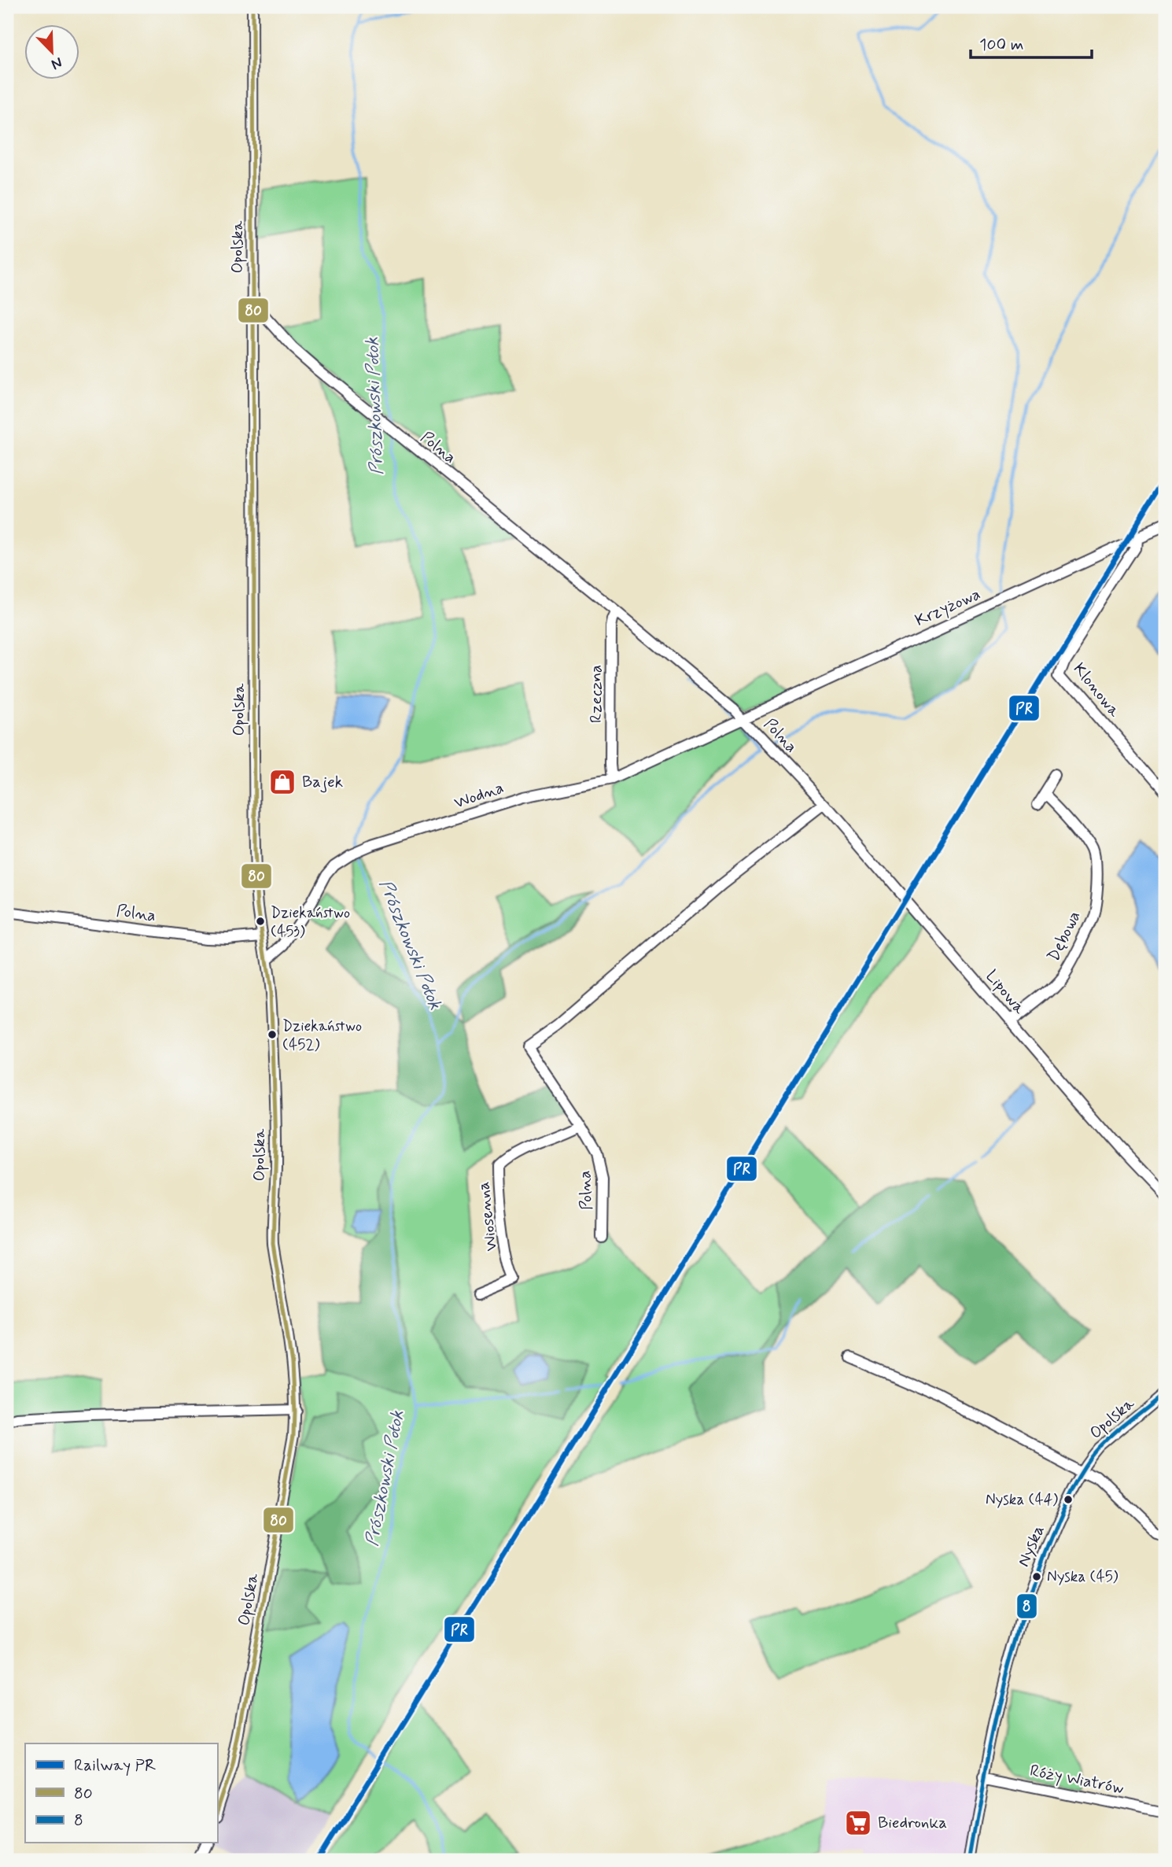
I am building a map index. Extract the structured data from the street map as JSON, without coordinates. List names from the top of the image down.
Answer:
{
  "streets": {
    "street": [
      "Opolska",
      "Polna",
      "Krzyżowa",
      "Klonowa",
      "Rzeczna",
      "Wodna",
      "Dębowa",
      "Lipowa",
      "Wiosenna",
      "Nyska",
      "Róży Wiatrów"
    ]
  },
  "crossings": [
    ["Opolska", "Polna"],
    ["Opolska", "Wodna"],
    ["Opolska", "Nyska"],
    ["Polna", "Krzyżowa"],
    ["Polna", "Rzeczna"],
    ["Polna", "Wodna"],
    ["Polna", "Lipowa"],
    ["Polna", "Wiosenna"],
    ["Krzyżowa", "Klonowa"],
    ["Krzyżowa", "Wodna"],
    ["Rzeczna", "Wodna"],
    ["Dębowa", "Lipowa"],
    ["Nyska", "Róży Wiatrów"]
  ],
  "water": ["Prószkowski Potok"],
  "places": {
    "shop": ["Bajek"],
    "other": [
      "Dziekaństwo (453)",
      "Dziekaństwo (452)",
      "Nyska (44)",
      "Nyska (45)"
    ],
    "supermarket": ["Biedronka"]
  },
  "lines": ["transit line 80", "rail line PR", "transit line 8"],
  "legend": ["Railway PR", "80", "8"],
  "scale_bar": "100 m",
  "north": "bottom right"
}
